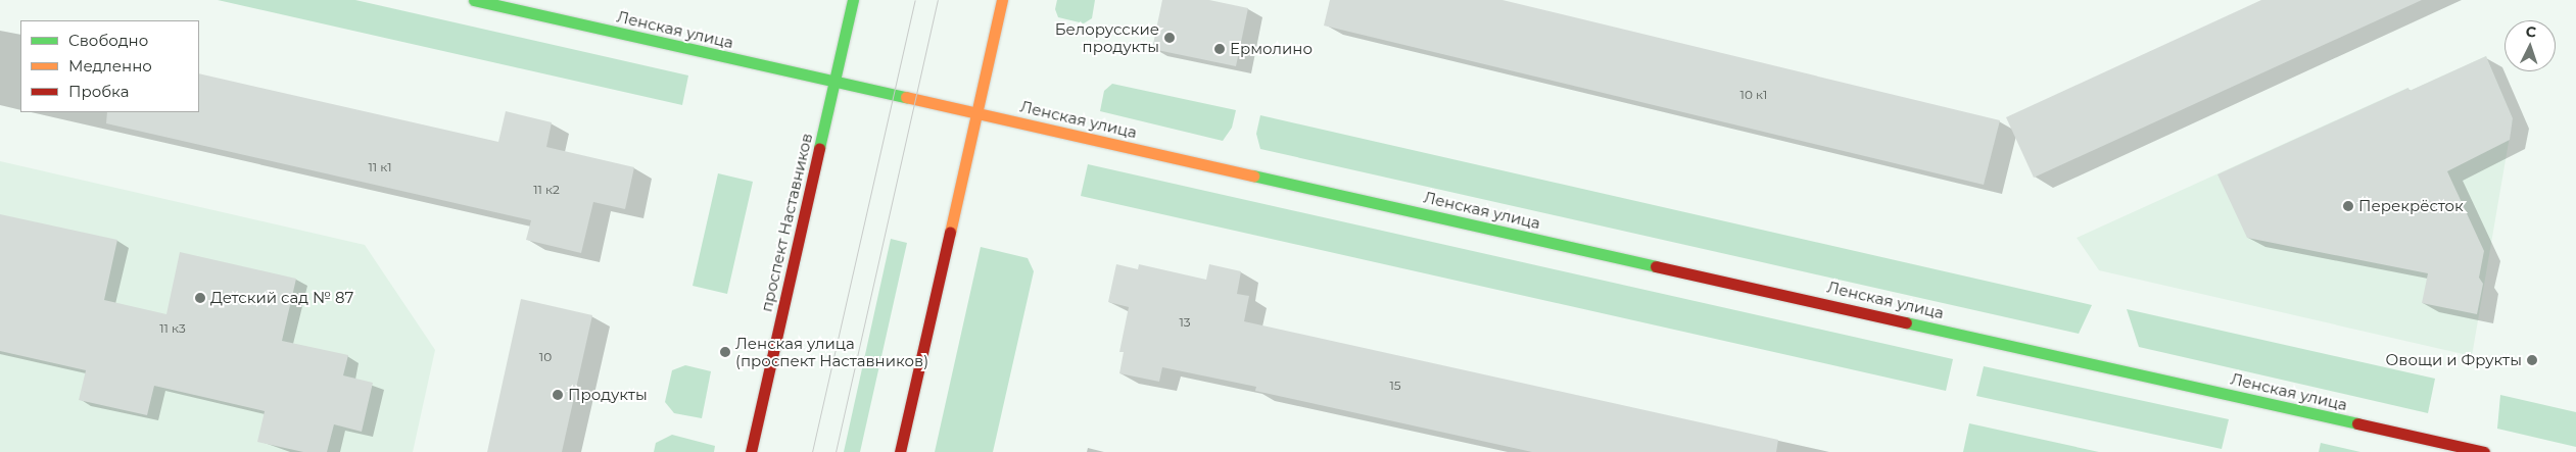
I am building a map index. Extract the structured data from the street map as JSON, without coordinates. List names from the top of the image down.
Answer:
{
  "streets": {
    "street": ["Ленская улица", "проспект Наставников"]
  },
  "crossings": [
    ["Ленская улица", "проспект Наставников"]
  ],
  "places": [
    "Белорусские продукты",
    "Ермолино",
    "Перекрёсток",
    "Детский сад № 87",
    "Ленская улица (проспект Наставников)",
    "Овощи и Фрукты",
    "Продукты"
  ],
  "house_numbers": [
    "10 к1",
    "11 к1",
    "11 к2",
    "13",
    "11 к3",
    "10",
    "15"
  ],
  "legend": ["Свободно", "Медленно", "Пробка"],
  "north": "top"
}
